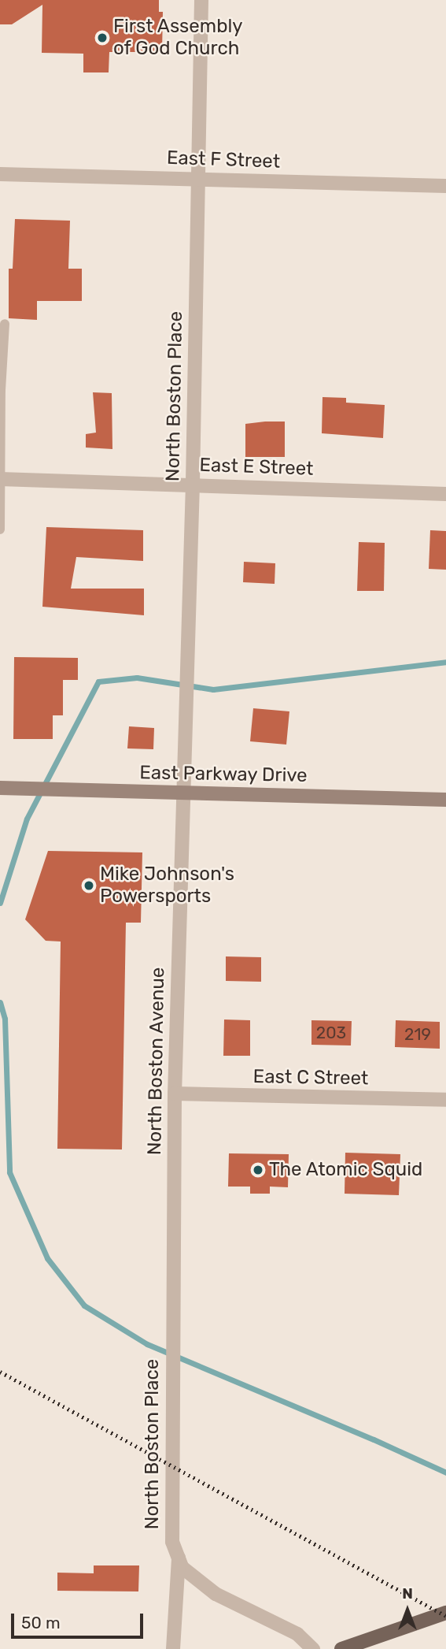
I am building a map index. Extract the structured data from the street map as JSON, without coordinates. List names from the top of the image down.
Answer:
{
  "streets": {
    "main road": ["East Parkway Drive"],
    "street": [
      "East F Street",
      "North Boston Place",
      "East E Street",
      "North Boston Avenue",
      "East C Street"
    ]
  },
  "crossings": [
    ["East F Street", "North Boston Place"],
    ["North Boston Place", "East E Street"],
    ["North Boston Place", "East Parkway Drive"],
    ["North Boston Place", "North Boston Avenue"],
    ["East Parkway Drive", "North Boston Avenue"],
    ["North Boston Avenue", "East C Street"]
  ],
  "places": ["First Assembly of God Church", "Mike Johnson's Powersports", "The Atomic Squid"],
  "house_numbers": ["203", "219"],
  "scale_bar": "50 m",
  "north": "top"
}
